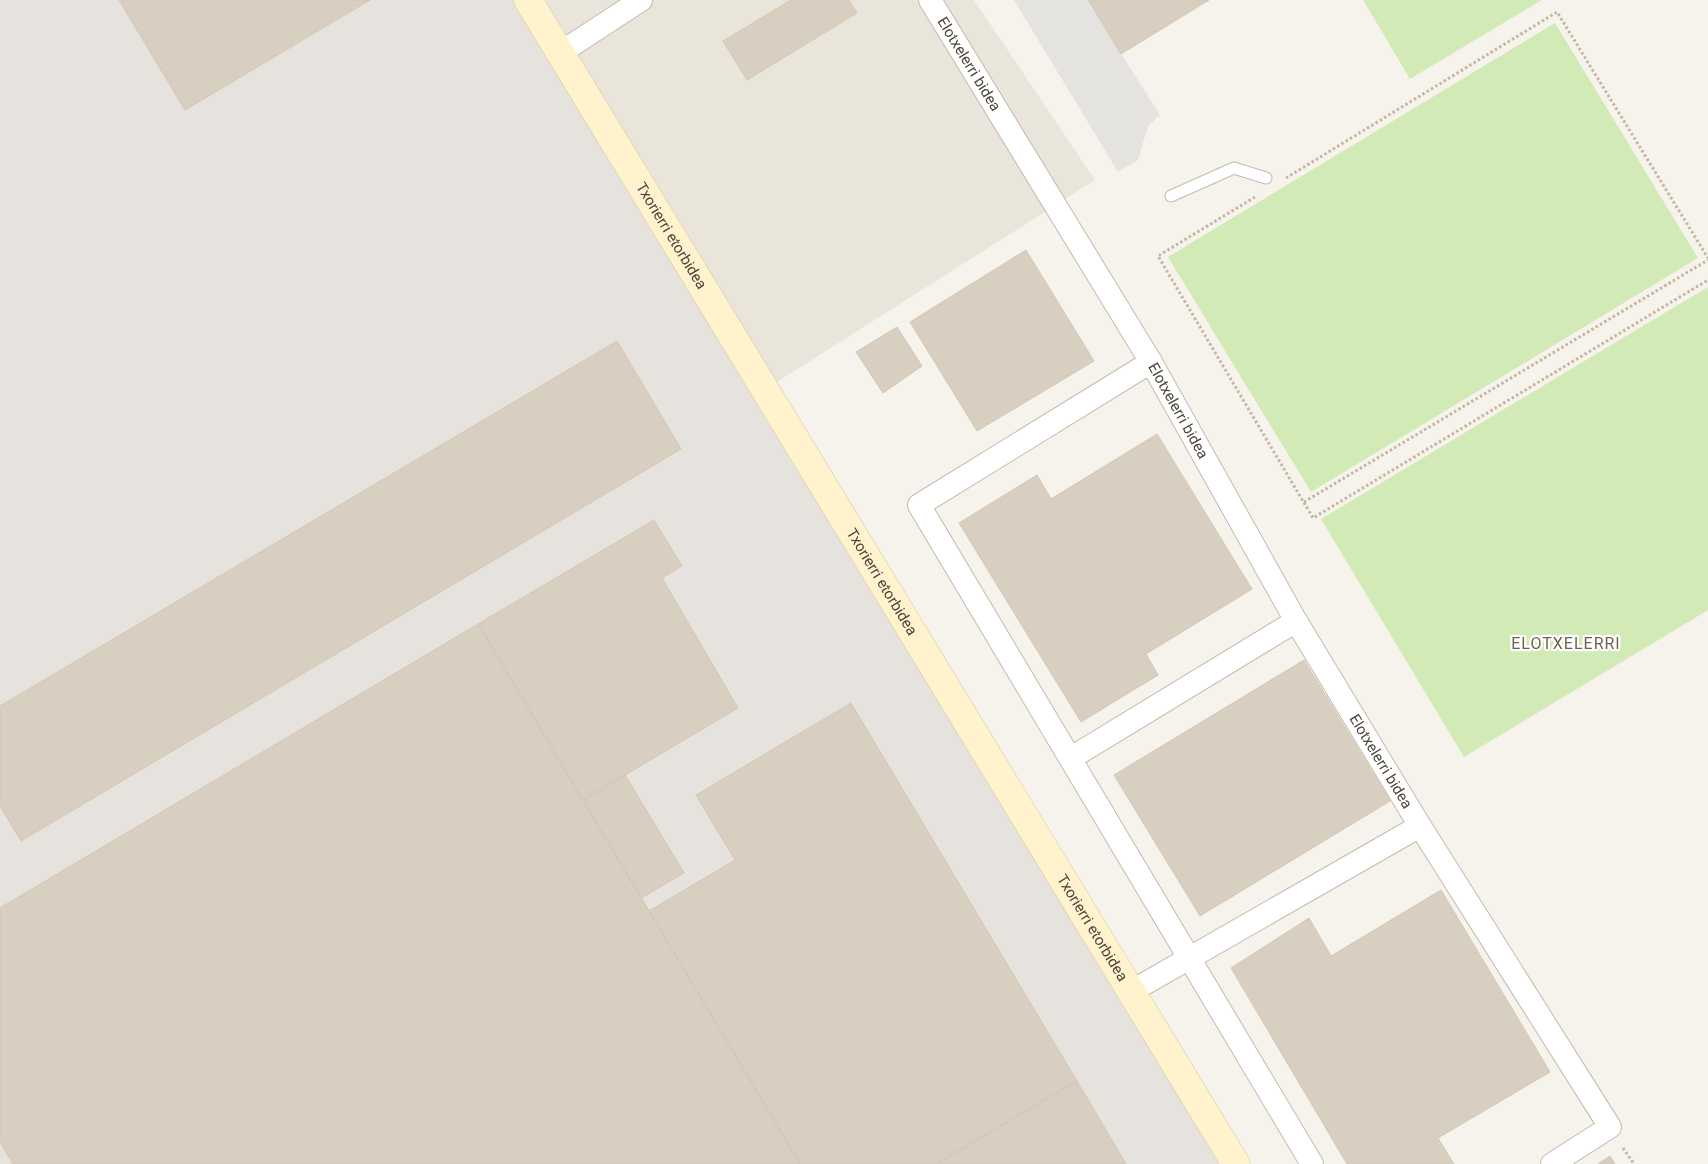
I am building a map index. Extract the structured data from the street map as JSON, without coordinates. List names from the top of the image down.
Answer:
{
  "streets": {
    "street": ["Elotxelerri bidea", "Txorierri etorbidea"]
  },
  "districts": ["ELOTXELERRI"]
}
